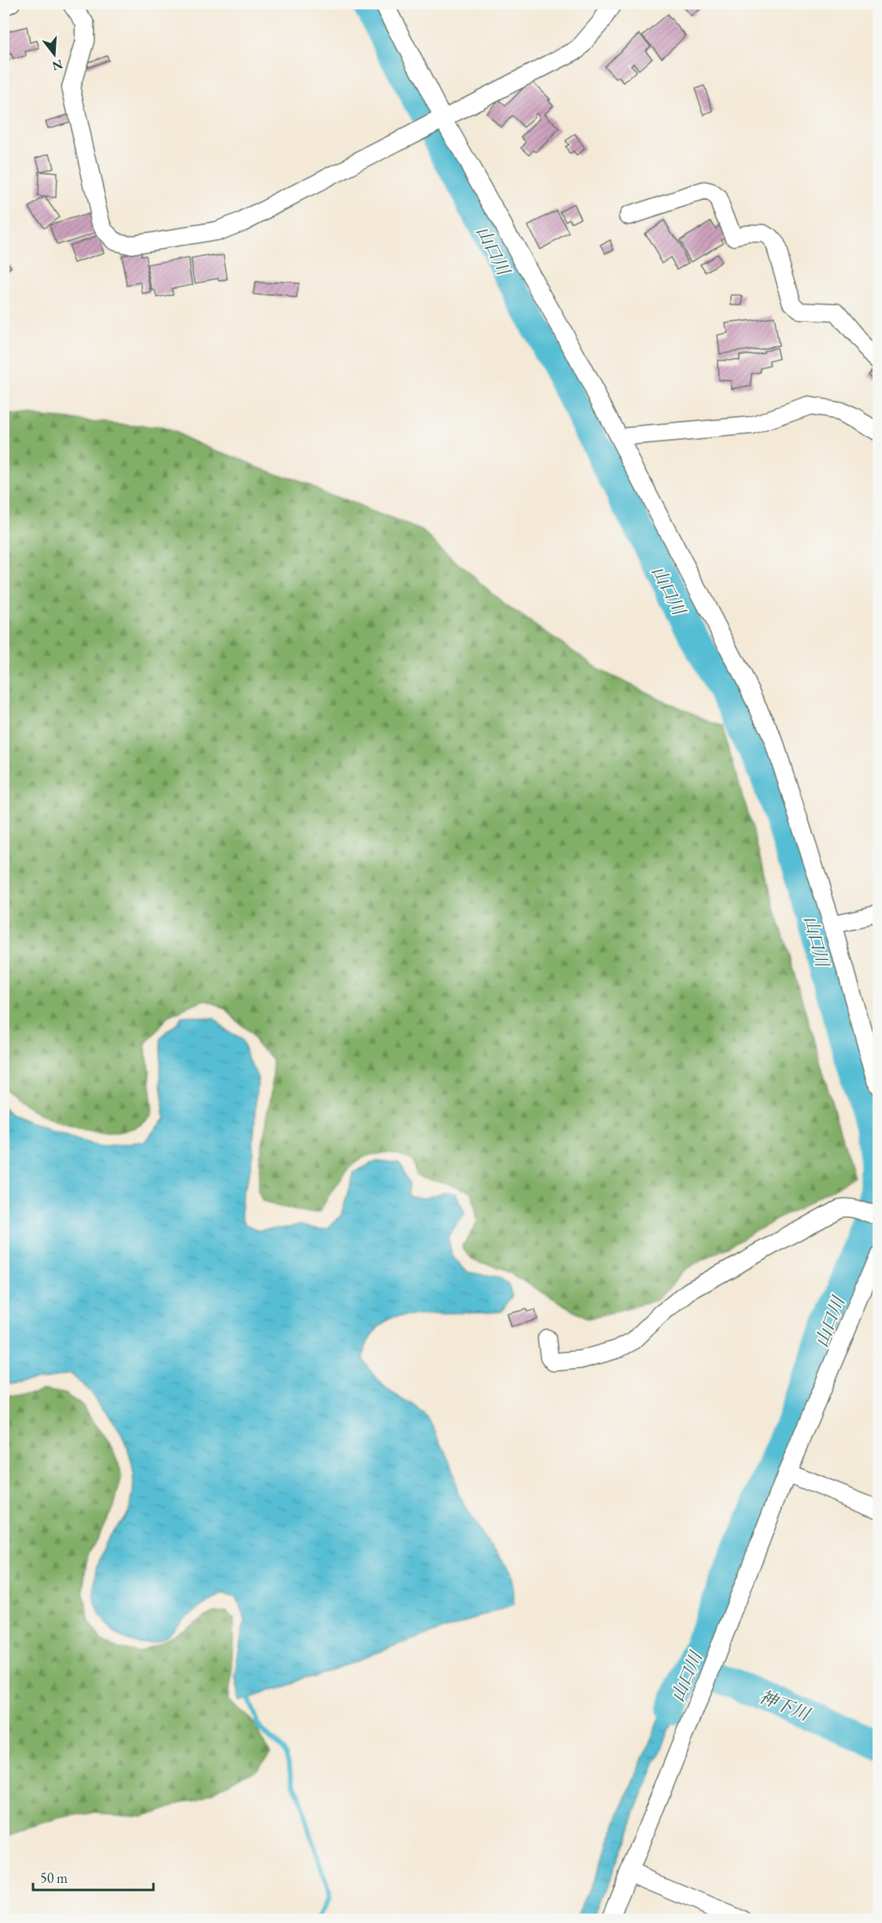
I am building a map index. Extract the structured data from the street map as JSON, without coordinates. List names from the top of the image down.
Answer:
{
  "water": ["山口川", "神下川"],
  "scale_bar": "50 m",
  "north": "bottom"
}
